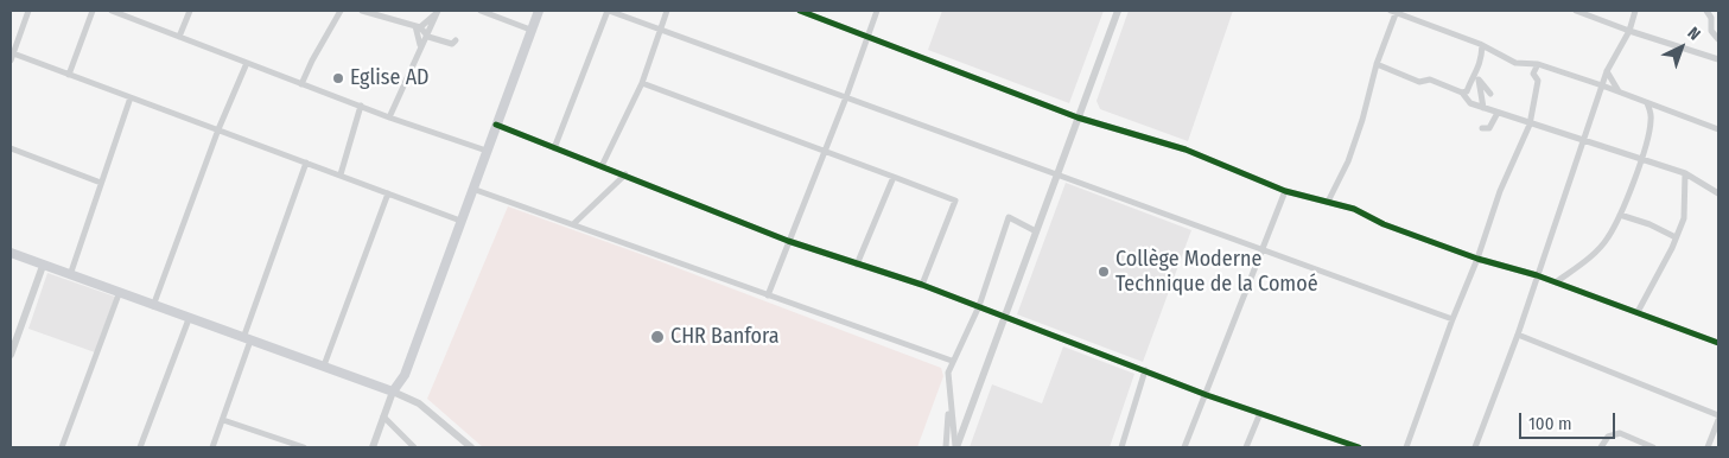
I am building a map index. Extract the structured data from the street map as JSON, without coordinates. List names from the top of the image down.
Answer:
{
  "places": ["Eglise AD", "Collège Moderne Technique de la Comoé", "CHR Banfora"],
  "scale_bar": "100 m",
  "north": "top right"
}
